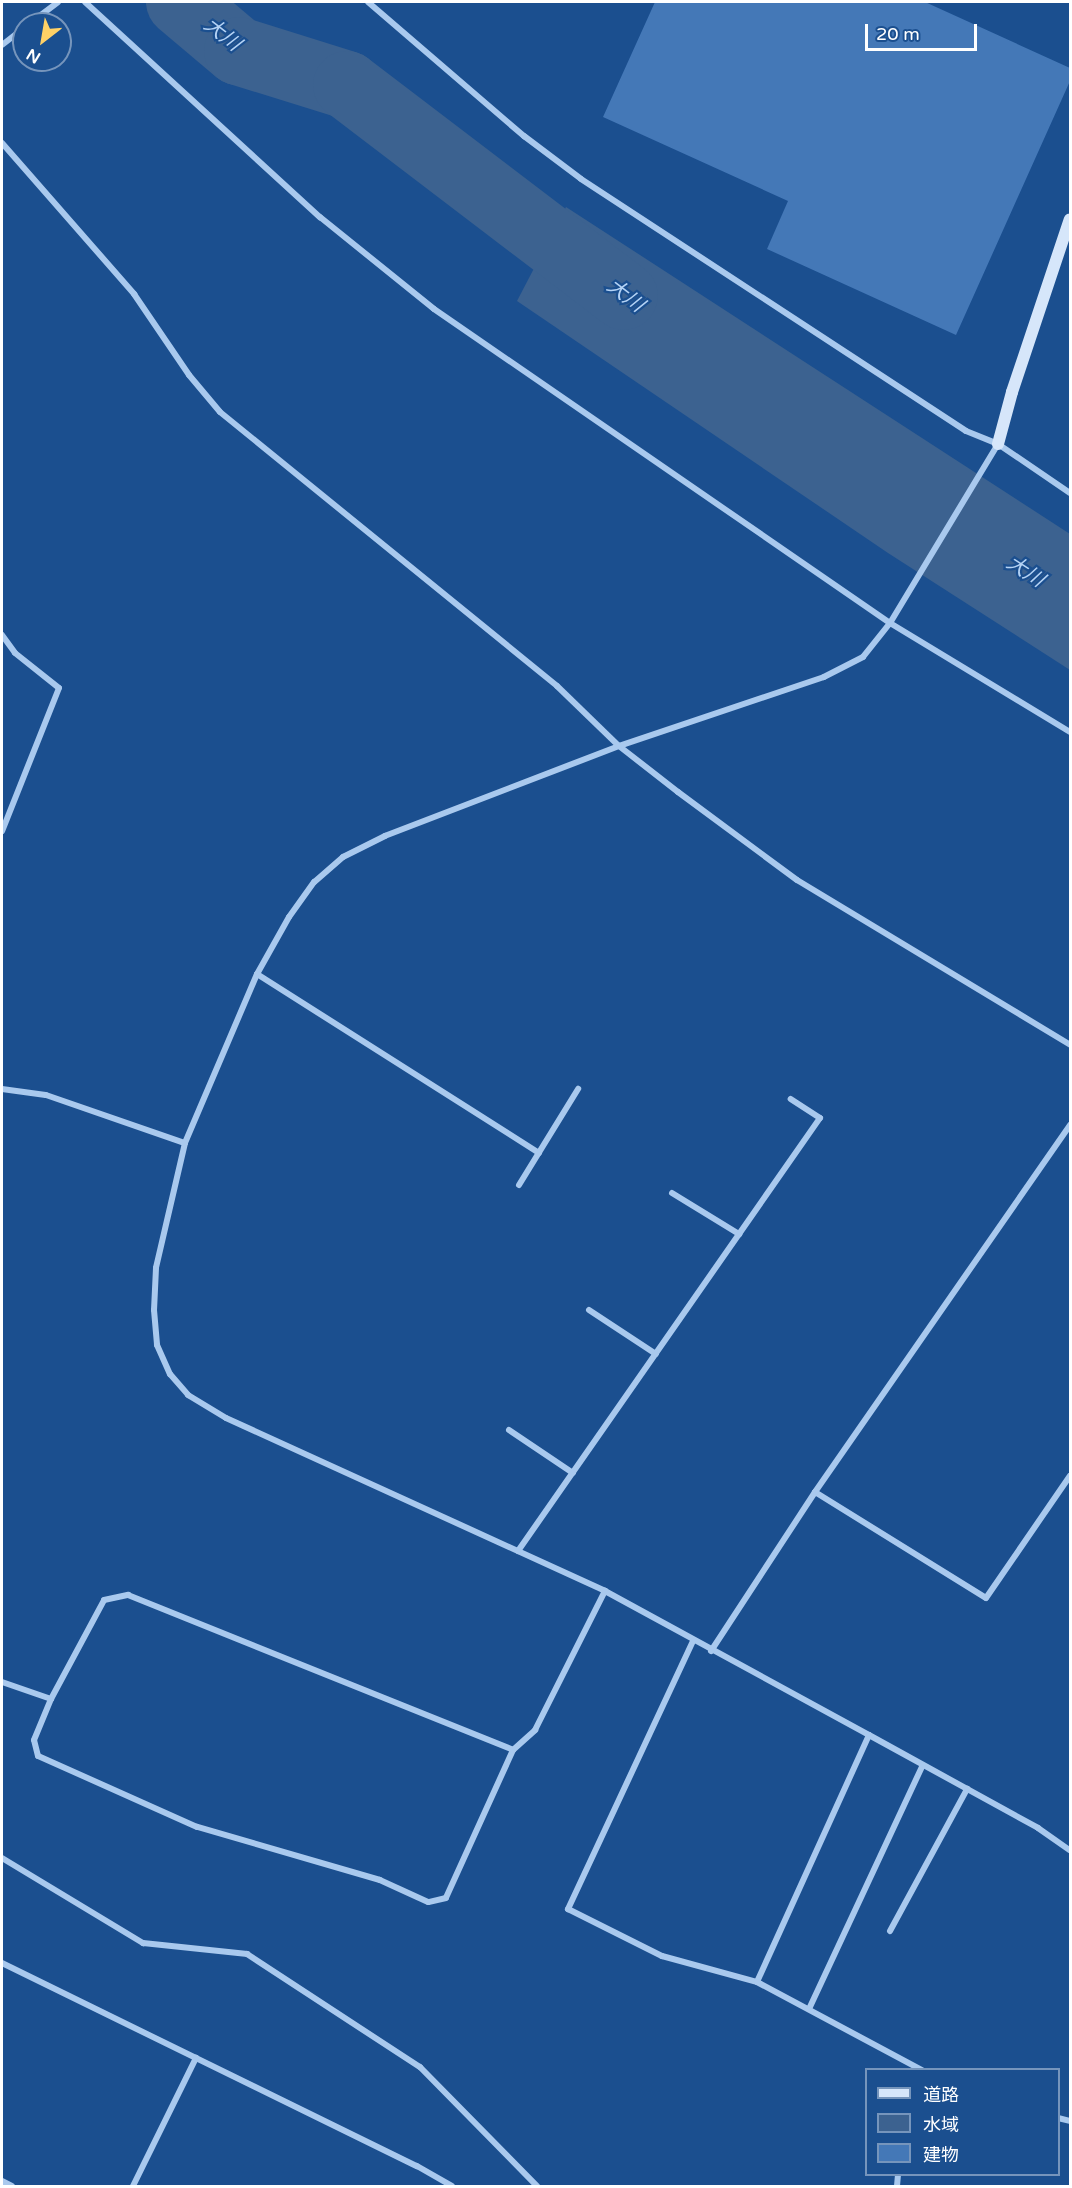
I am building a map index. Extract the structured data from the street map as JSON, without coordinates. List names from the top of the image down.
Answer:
{
  "water": ["大川"],
  "legend": ["道路", "水域", "建物"],
  "scale_bar": "20 m",
  "north": "bottom left"
}
